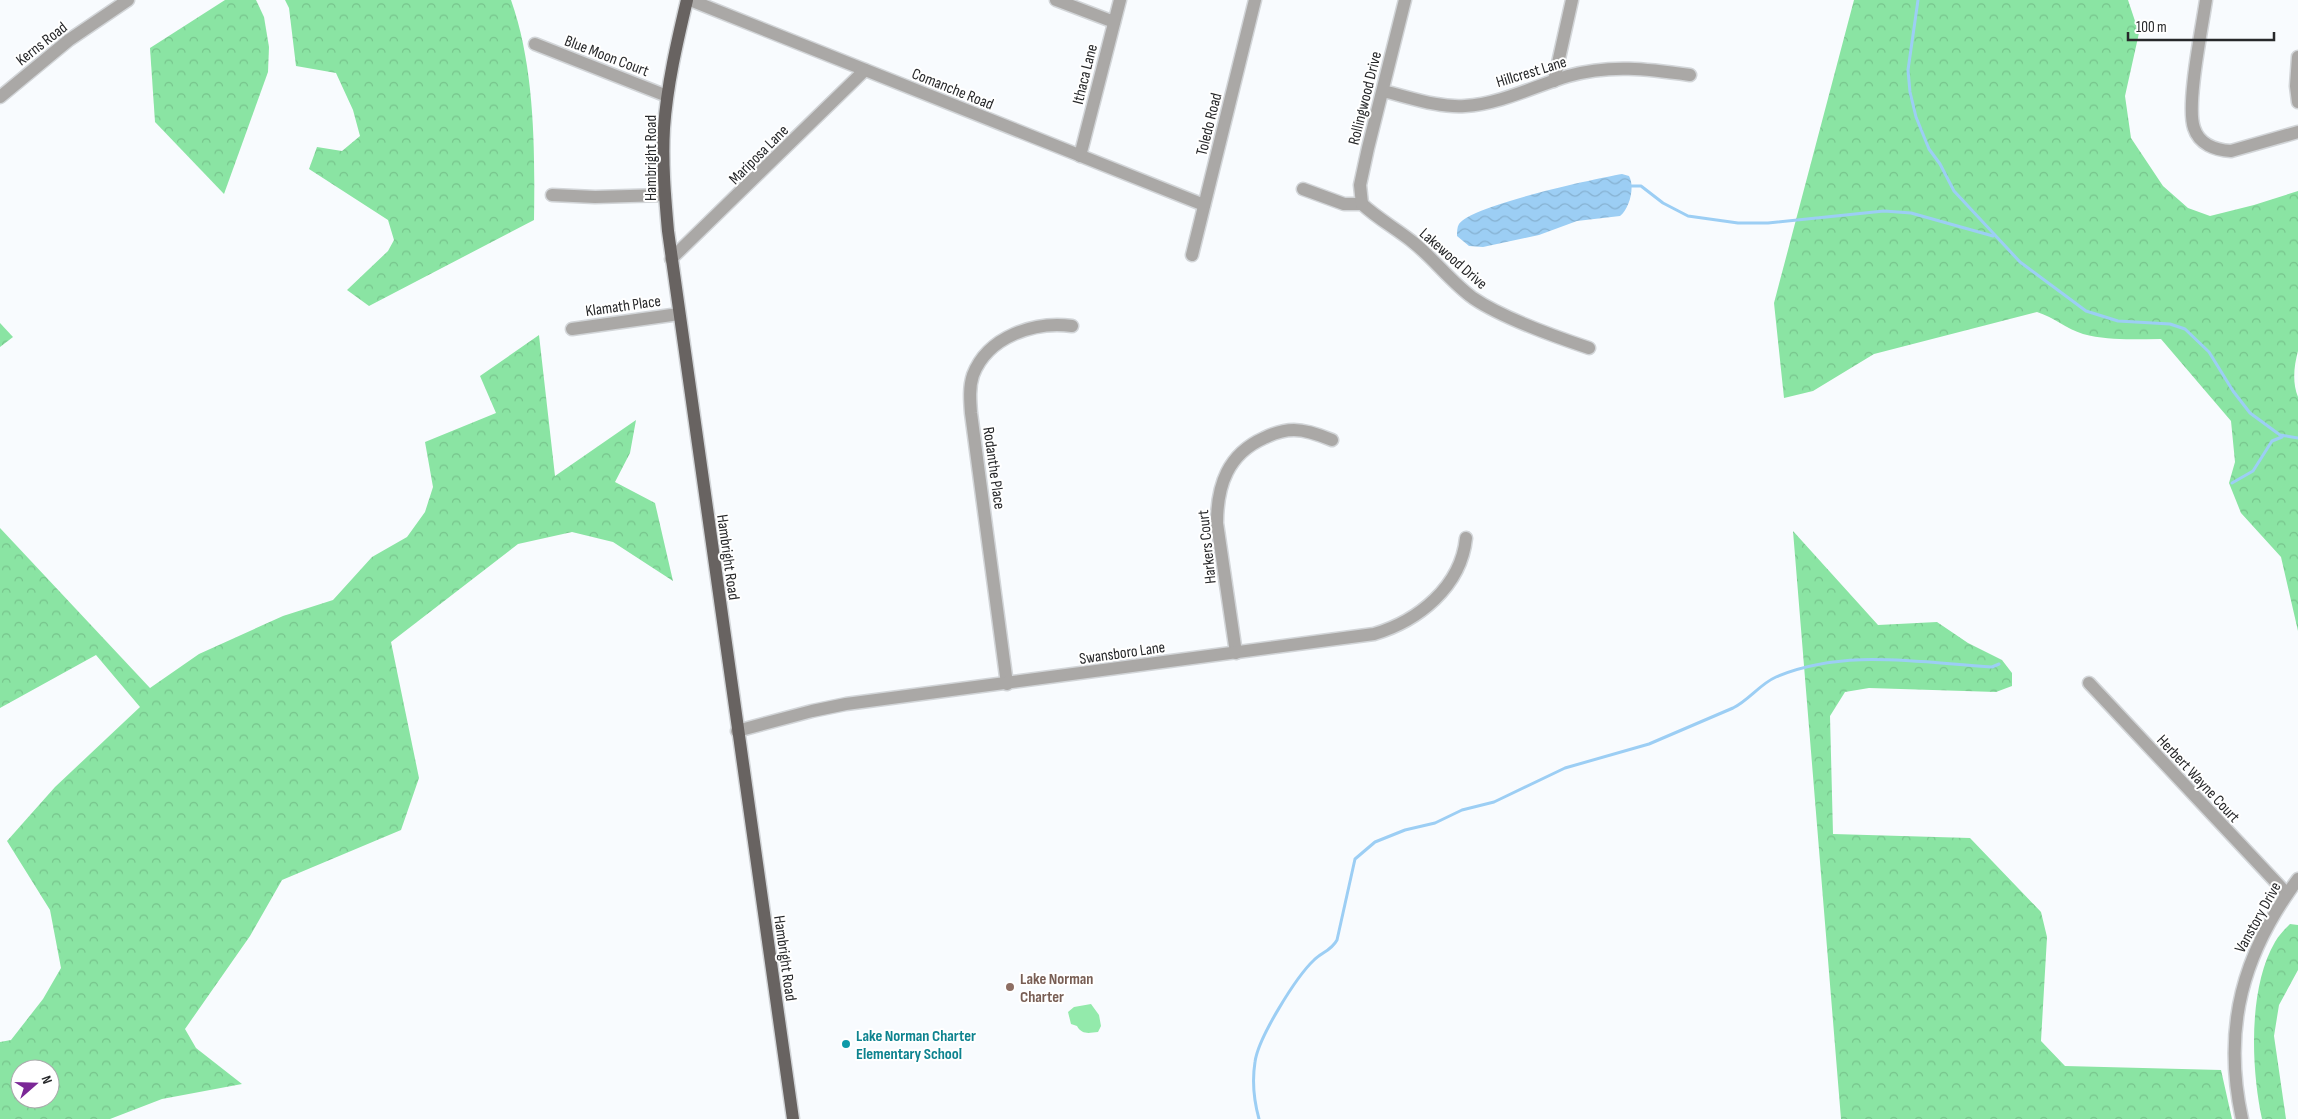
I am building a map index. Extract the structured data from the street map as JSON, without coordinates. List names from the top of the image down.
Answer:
{
  "streets": {
    "main road": ["Hambright Road"],
    "street": [
      "Kerns Road",
      "Blue Moon Court",
      "Hillcrest Lane",
      "Ithaca Lane",
      "Comanche Road",
      "Rollingwood Drive",
      "Toledo Road",
      "Mariposa Lane",
      "Lakewood Drive",
      "Klamath Place",
      "Rodanthe Place",
      "Harkers Court",
      "Swansboro Lane",
      "Herbert Wayne Court",
      "Vanstory Drive"
    ]
  },
  "crossings": [
    ["Blue Moon Court", "Hambright Road"],
    ["Hillcrest Lane", "Rollingwood Drive"],
    ["Ithaca Lane", "Comanche Road"],
    ["Comanche Road", "Toledo Road"],
    ["Comanche Road", "Mariposa Lane"],
    ["Comanche Road", "Hambright Road"],
    ["Rollingwood Drive", "Lakewood Drive"],
    ["Mariposa Lane", "Hambright Road"],
    ["Hambright Road", "Klamath Place"],
    ["Hambright Road", "Swansboro Lane"],
    ["Rodanthe Place", "Swansboro Lane"],
    ["Harkers Court", "Swansboro Lane"],
    ["Herbert Wayne Court", "Vanstory Drive"]
  ],
  "places": ["Lake Norman Charter", "Lake Norman Charter Elementary School"],
  "scale_bar": "100 m",
  "north": "right"
}
